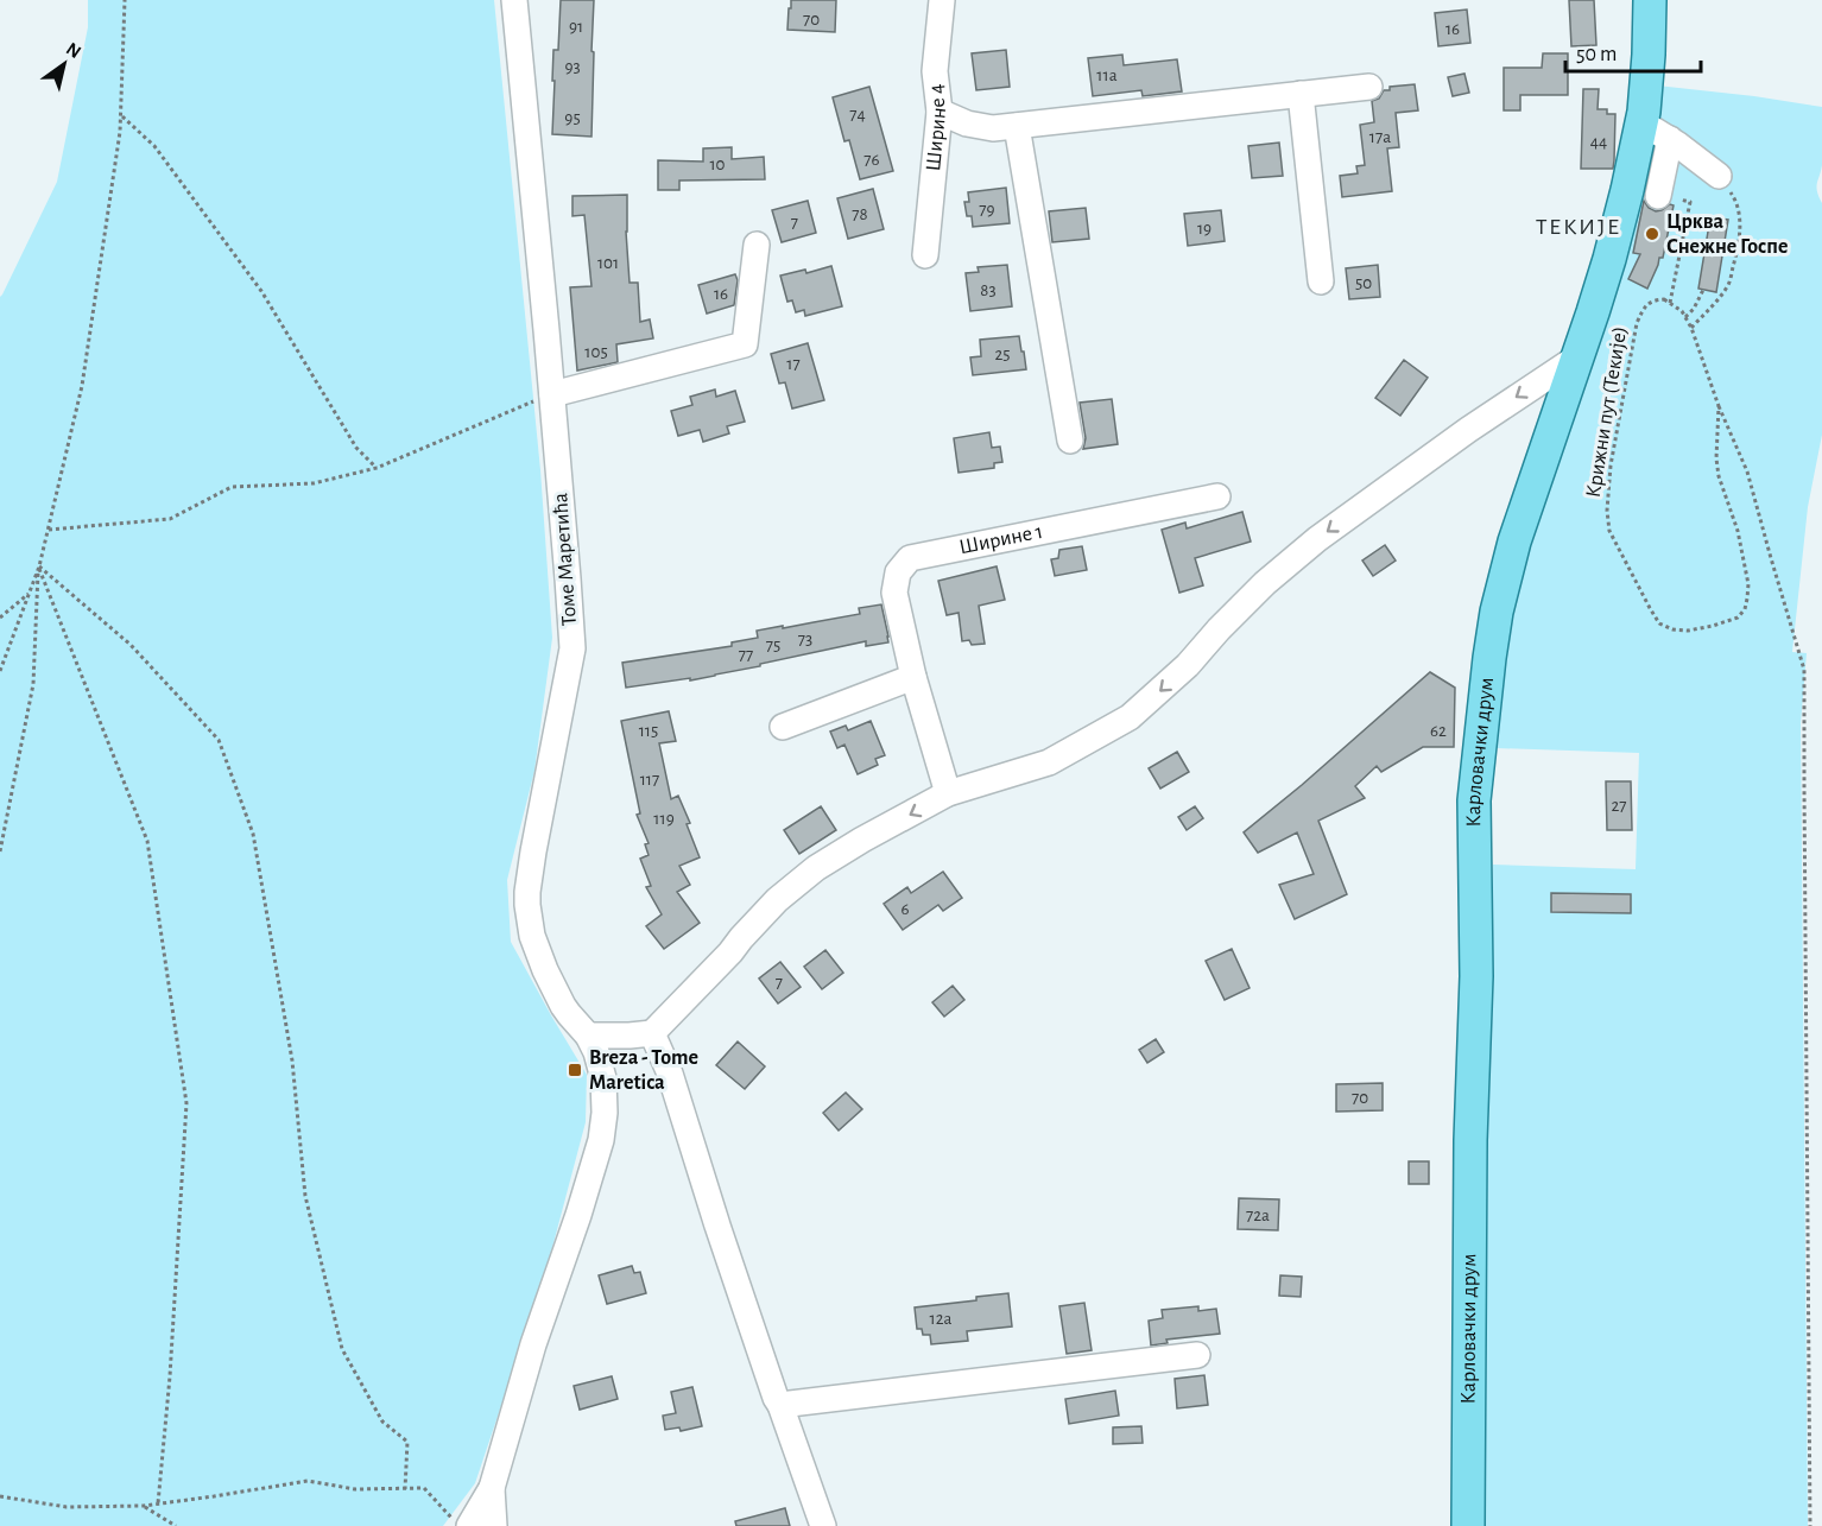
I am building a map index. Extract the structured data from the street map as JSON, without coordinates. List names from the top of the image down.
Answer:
{
  "streets": {
    "main road": ["Карловачки друм"],
    "street": ["Ширине 4", "Ширине 1", "Томе Маретића"],
    "path": ["Крижни пут (Текије)"]
  },
  "districts": ["ТЕКИЈЕ"],
  "places": {
    "other": ["Црква Снежне Госпе"],
    "transit": ["Breza - Tome Maretica"]
  },
  "house_numbers": [
    "70",
    "91",
    "16",
    "93",
    "11a",
    "74",
    "95",
    "17a",
    "44",
    "76",
    "10",
    "79",
    "78",
    "7",
    "19",
    "101",
    "50",
    "83",
    "16",
    "105",
    "25",
    "17",
    "73",
    "75",
    "77",
    "115",
    "62",
    "117",
    "27",
    "119",
    "6",
    "7",
    "70",
    "72a",
    "12a"
  ],
  "scale_bar": "50 m",
  "north": "top right"
}
